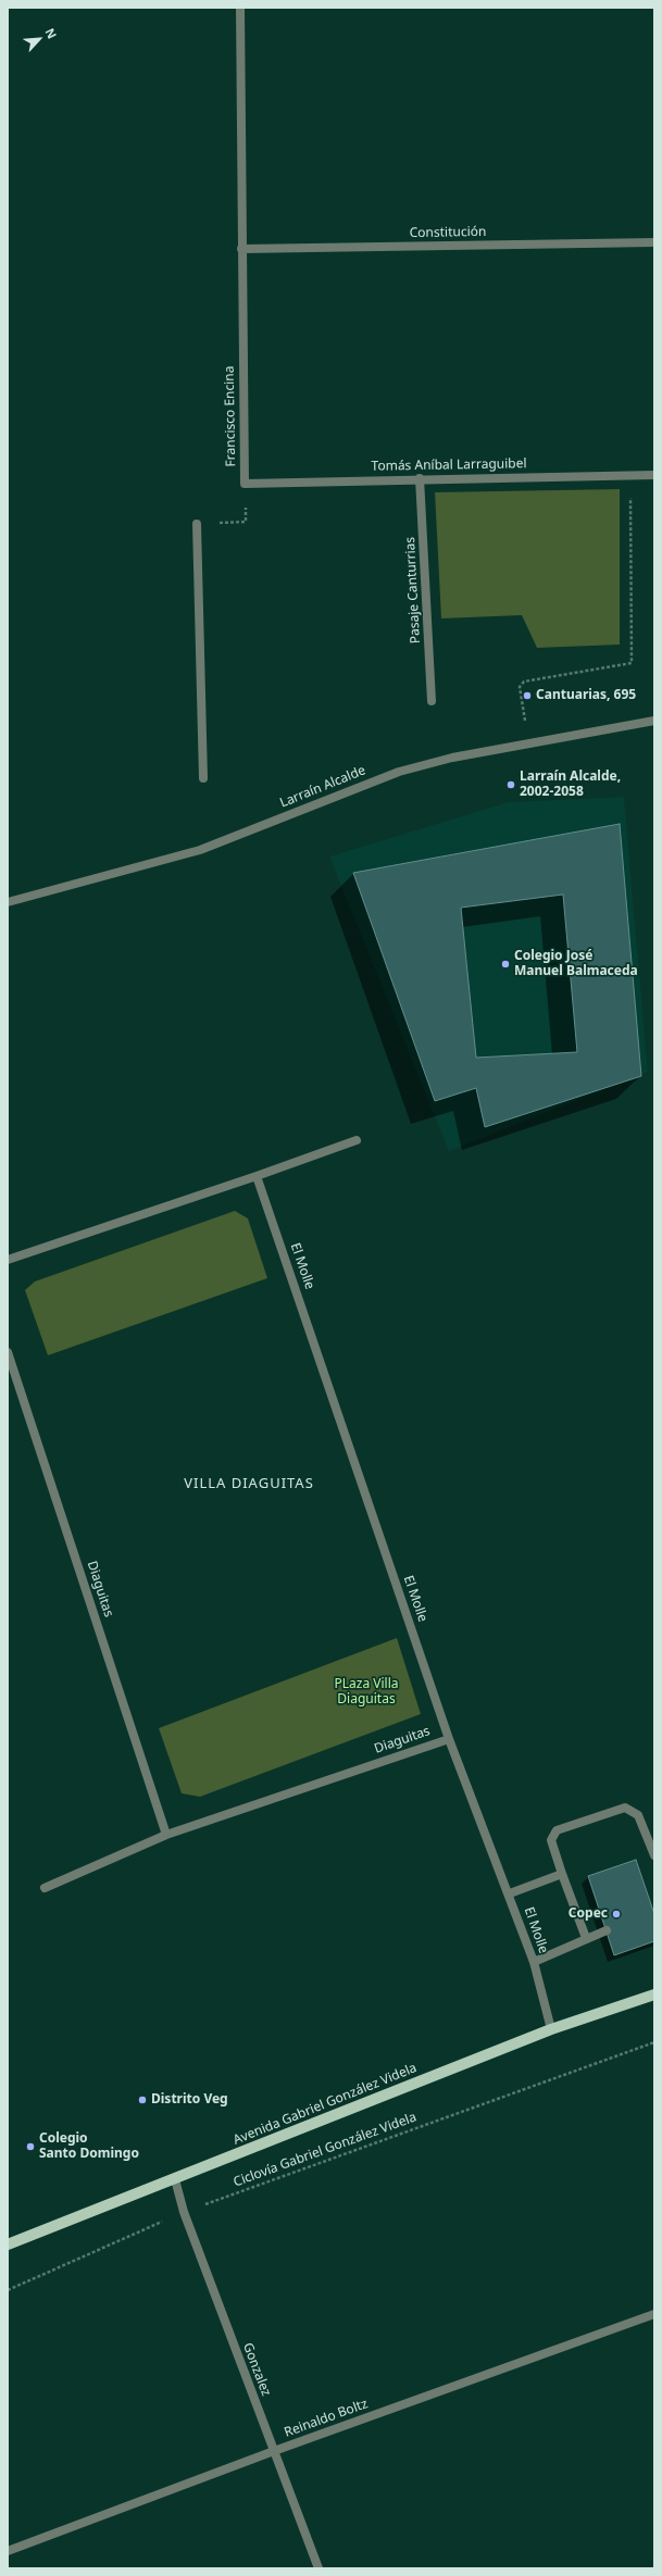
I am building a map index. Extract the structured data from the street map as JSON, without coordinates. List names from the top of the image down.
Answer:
{
  "streets": {
    "main road": ["Avenida Gabriel González Videla"],
    "street": [
      "Constitución",
      "Francisco Encina",
      "Tomás Aníbal Larraguibel",
      "Pasaje Canturrias",
      "Larraín Alcalde",
      "El Molle",
      "Diaguitas",
      "Gonzalez",
      "Reinaldo Boltz"
    ],
    "path": ["Ciclovía Gabriel González Videla"]
  },
  "crossings": [
    ["Constitución", "Francisco Encina"],
    ["Francisco Encina", "Tomás Aníbal Larraguibel"],
    ["Tomás Aníbal Larraguibel", "Pasaje Canturrias"],
    ["El Molle", "Diaguitas"],
    ["El Molle", "Avenida Gabriel González Videla"],
    ["Avenida Gabriel González Videla", "Gonzalez"],
    ["Ciclovía Gabriel González Videla", "Gonzalez"],
    ["Gonzalez", "Reinaldo Boltz"]
  ],
  "districts": ["VILLA DIAGUITAS"],
  "parks": ["PLaza Villa Diaguitas"],
  "places": [
    "Cantuarias, 695",
    "Larraín Alcalde, 2002-2058",
    "Colegio José Manuel Balmaceda",
    "Copec",
    "Distrito Veg",
    "Colegio Santo Domingo"
  ],
  "north": "top right"
}
